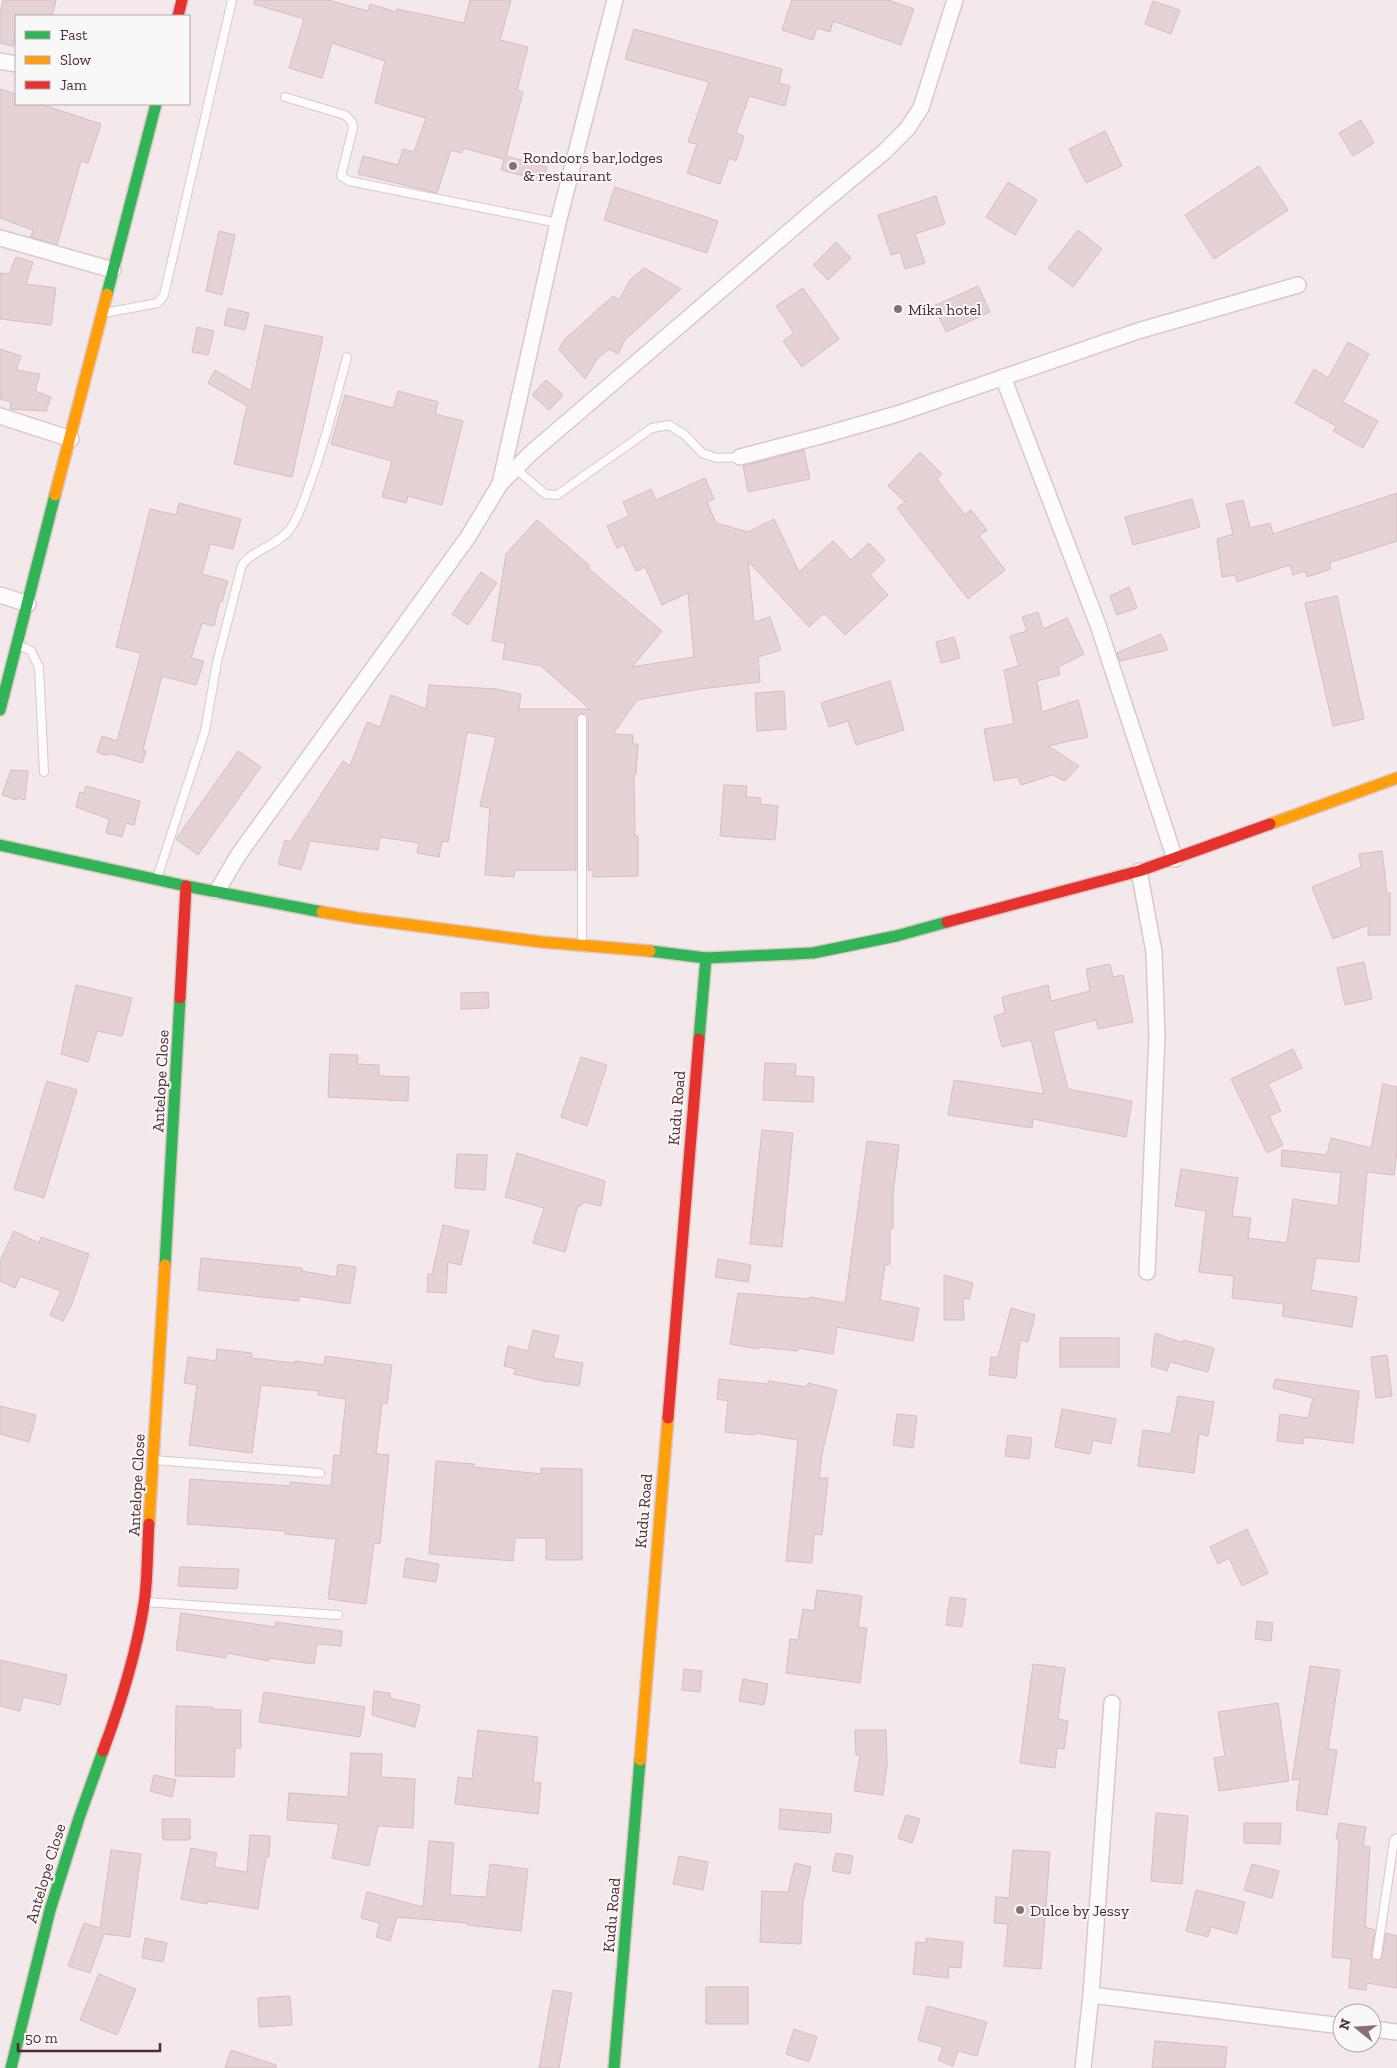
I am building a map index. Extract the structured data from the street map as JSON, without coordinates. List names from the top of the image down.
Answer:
{
  "streets": {
    "street": ["Antelope Close", "Kudu Road"]
  },
  "places": ["Rondoors bar,lodges & restaurant", "Mika hotel", "Dulce by Jessy"],
  "legend": ["Fast", "Slow", "Jam"],
  "scale_bar": "50 m",
  "north": "left"
}
